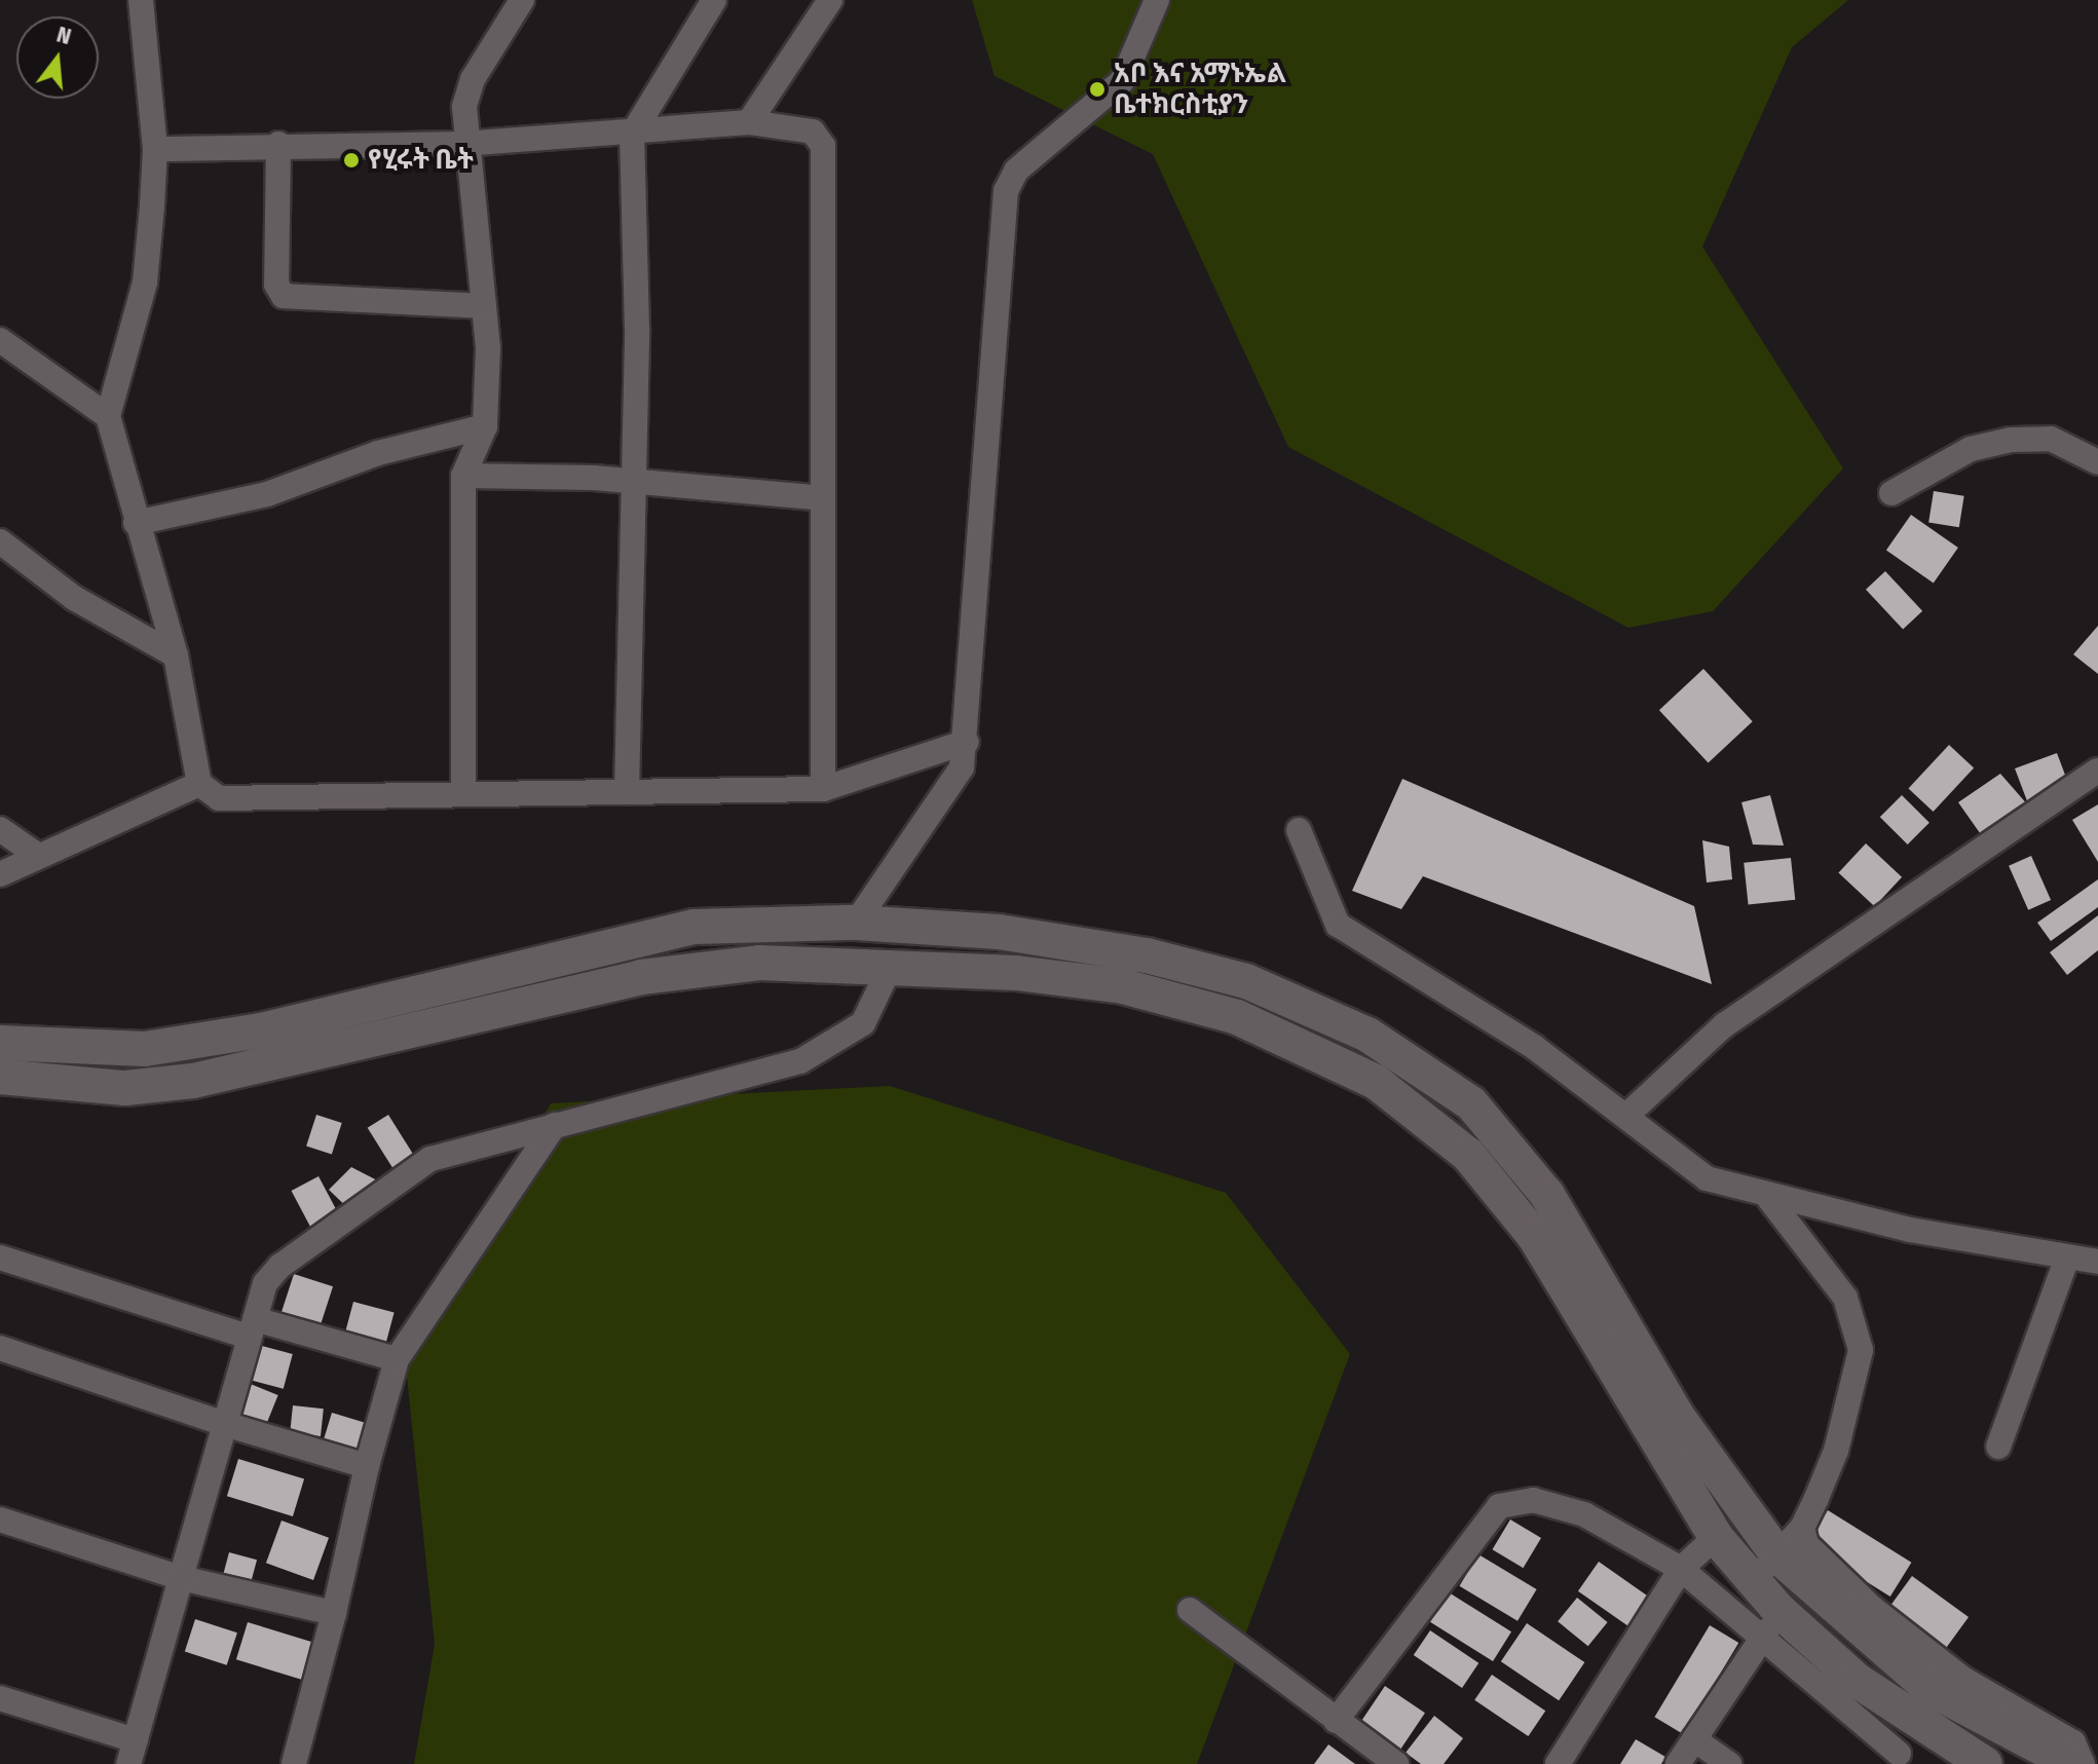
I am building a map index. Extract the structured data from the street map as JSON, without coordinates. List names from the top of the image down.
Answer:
{
  "places": ["አቦ እና አማኑኤል ቤተክርስቲያን", "የሂሩት ቤት"],
  "north": "top"
}
